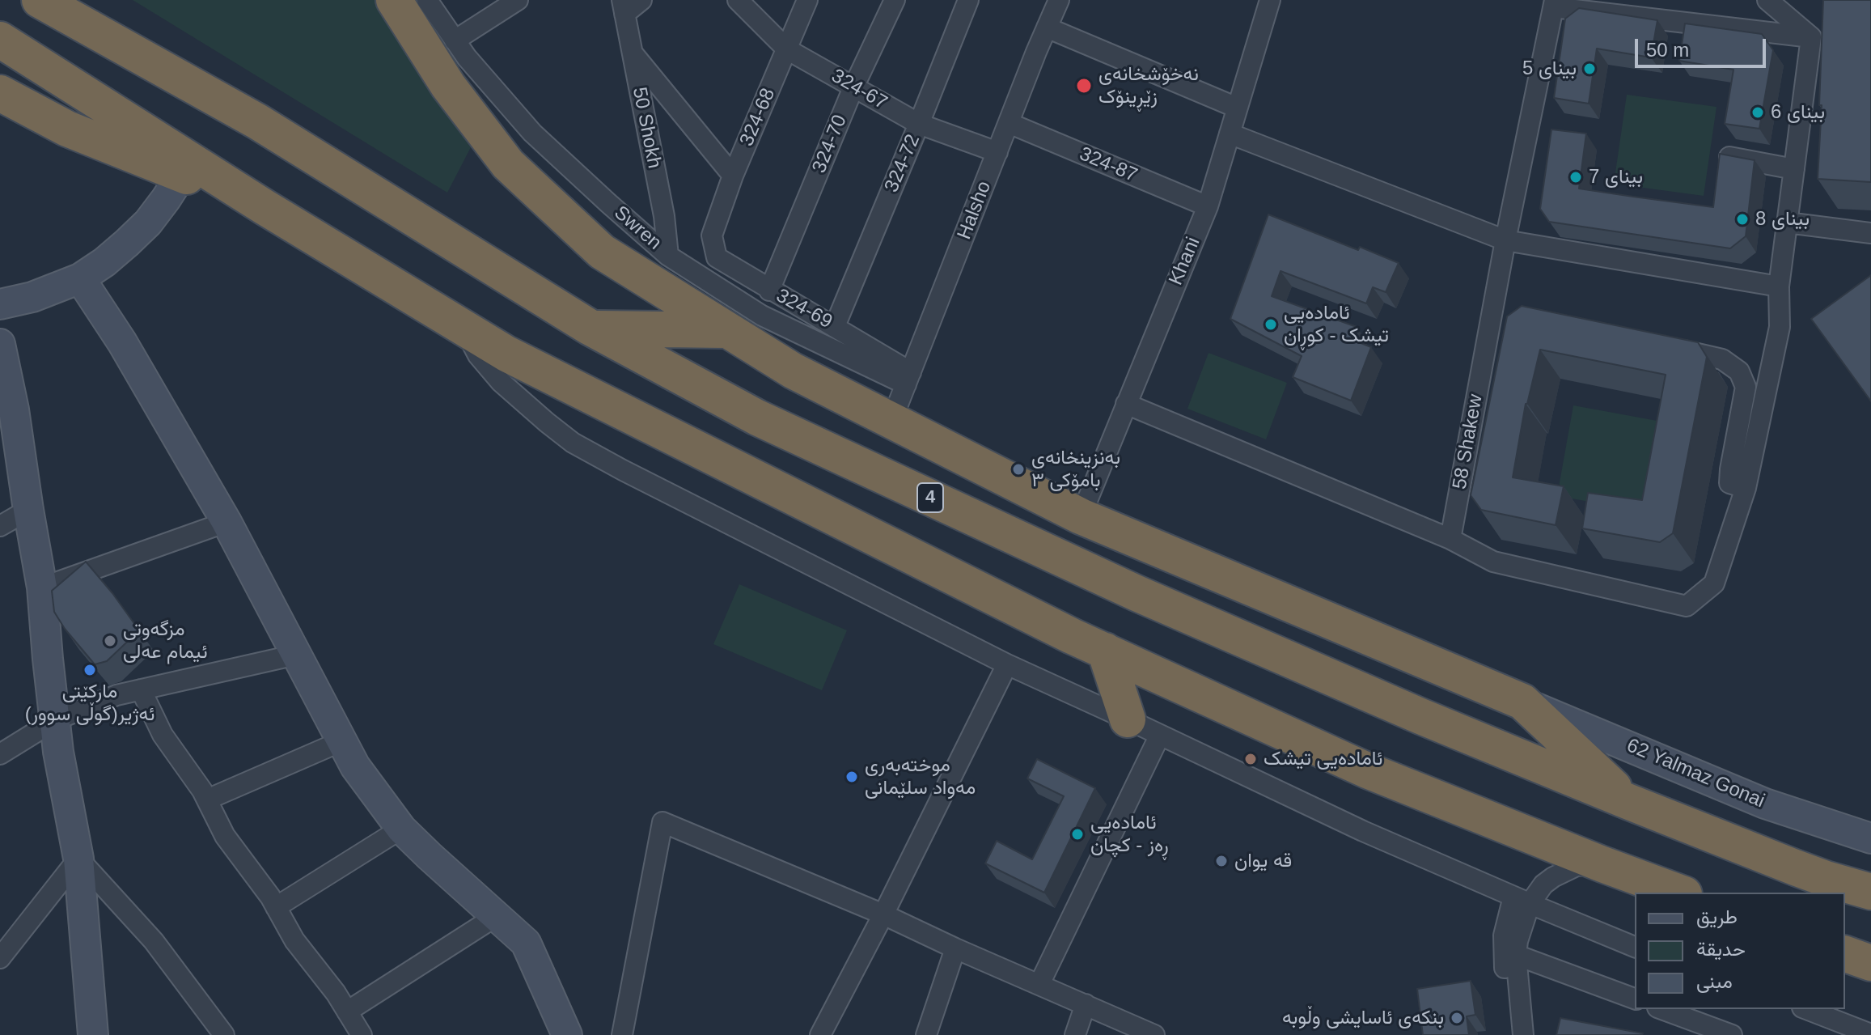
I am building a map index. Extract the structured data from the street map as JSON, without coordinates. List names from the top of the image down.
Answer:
{
  "streets": {
    "highway": ["4"],
    "street": [
      "324-67",
      "324-68",
      "50 Shokh",
      "324-70",
      "324-72",
      "324-87",
      "Halsho",
      "Swren",
      "Khani",
      "324-69",
      "58 Shakew",
      "62 Yalmaz Gonai"
    ]
  },
  "crossings": [
    ["324-67", "324-68"],
    ["324-67", "324-70"],
    ["324-67", "324-72"],
    ["324-67", "Halsho"],
    ["324-68", "324-69"],
    ["50 Shokh", "Swren"],
    ["324-70", "324-69"],
    ["324-72", "324-69"],
    ["324-87", "Halsho"],
    ["324-87", "Khani"],
    ["Halsho", "Swren"],
    ["Halsho", "324-69"],
    ["Swren", "324-69"]
  ],
  "places": [
    "بيناى 5",
    "نەخۆشخانەی زێڕینۆک",
    "بيناى 6",
    "بيناى 7",
    "بيناى 8",
    "ئامادەیی تیشک - کوڕان",
    "بەنزینخانەی بامۆکی ٣",
    "مزگەوتی ئیمام عەلی",
    "مارکێتی ئەژیر(گوڵی سوور)",
    "ئامادەیی تیشک",
    "موختەبەری مەواد سلێمانی",
    "ئامادەیی ڕەز - کچان",
    "قه یوان",
    "بنکەی ئاسایشی وڵوبە"
  ],
  "legend": ["طريق", "حديقة", "مبنى"],
  "scale_bar": "50 m"
}
